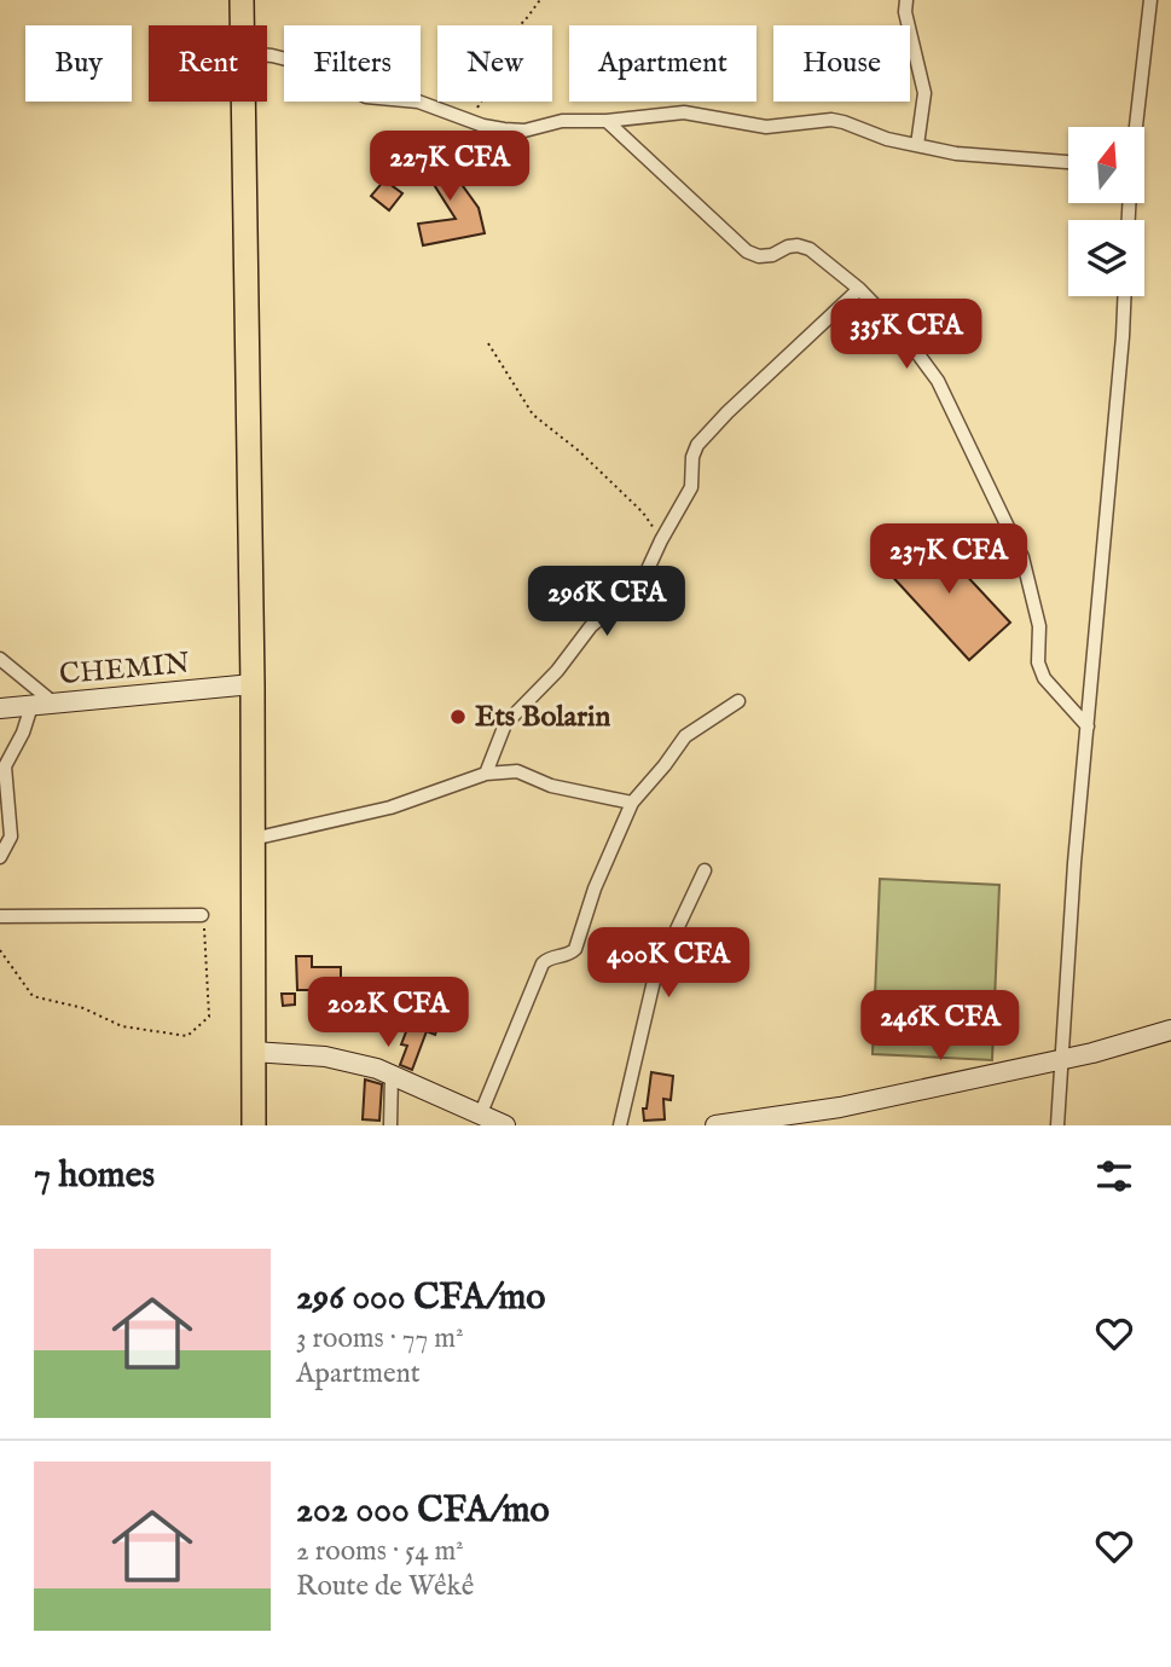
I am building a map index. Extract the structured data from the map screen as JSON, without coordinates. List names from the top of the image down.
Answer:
{
  "streets": {
    "street": ["CHEMIN"]
  },
  "places": ["Ets Bolarin"],
  "north": "top",
  "page": {
    "chip": [
      "Buy",
      "Rent",
      "Filters",
      "New",
      "Apartment",
      "House"
    ],
    "price": [
      "227K CFA",
      "335K CFA",
      "237K CFA",
      "296K CFA",
      "400K CFA",
      "202K CFA",
      "246K CFA"
    ],
    "heading": "7 homes",
    "list": [
      {
        "name": "296 000 CFA/mo",
        "note": "3 rooms · 77 m² · Apartment"
      },
      {
        "name": "202 000 CFA/mo",
        "note": "2 rooms · 54 m² · Route de Wêkê"
      }
    ]
  }
}
